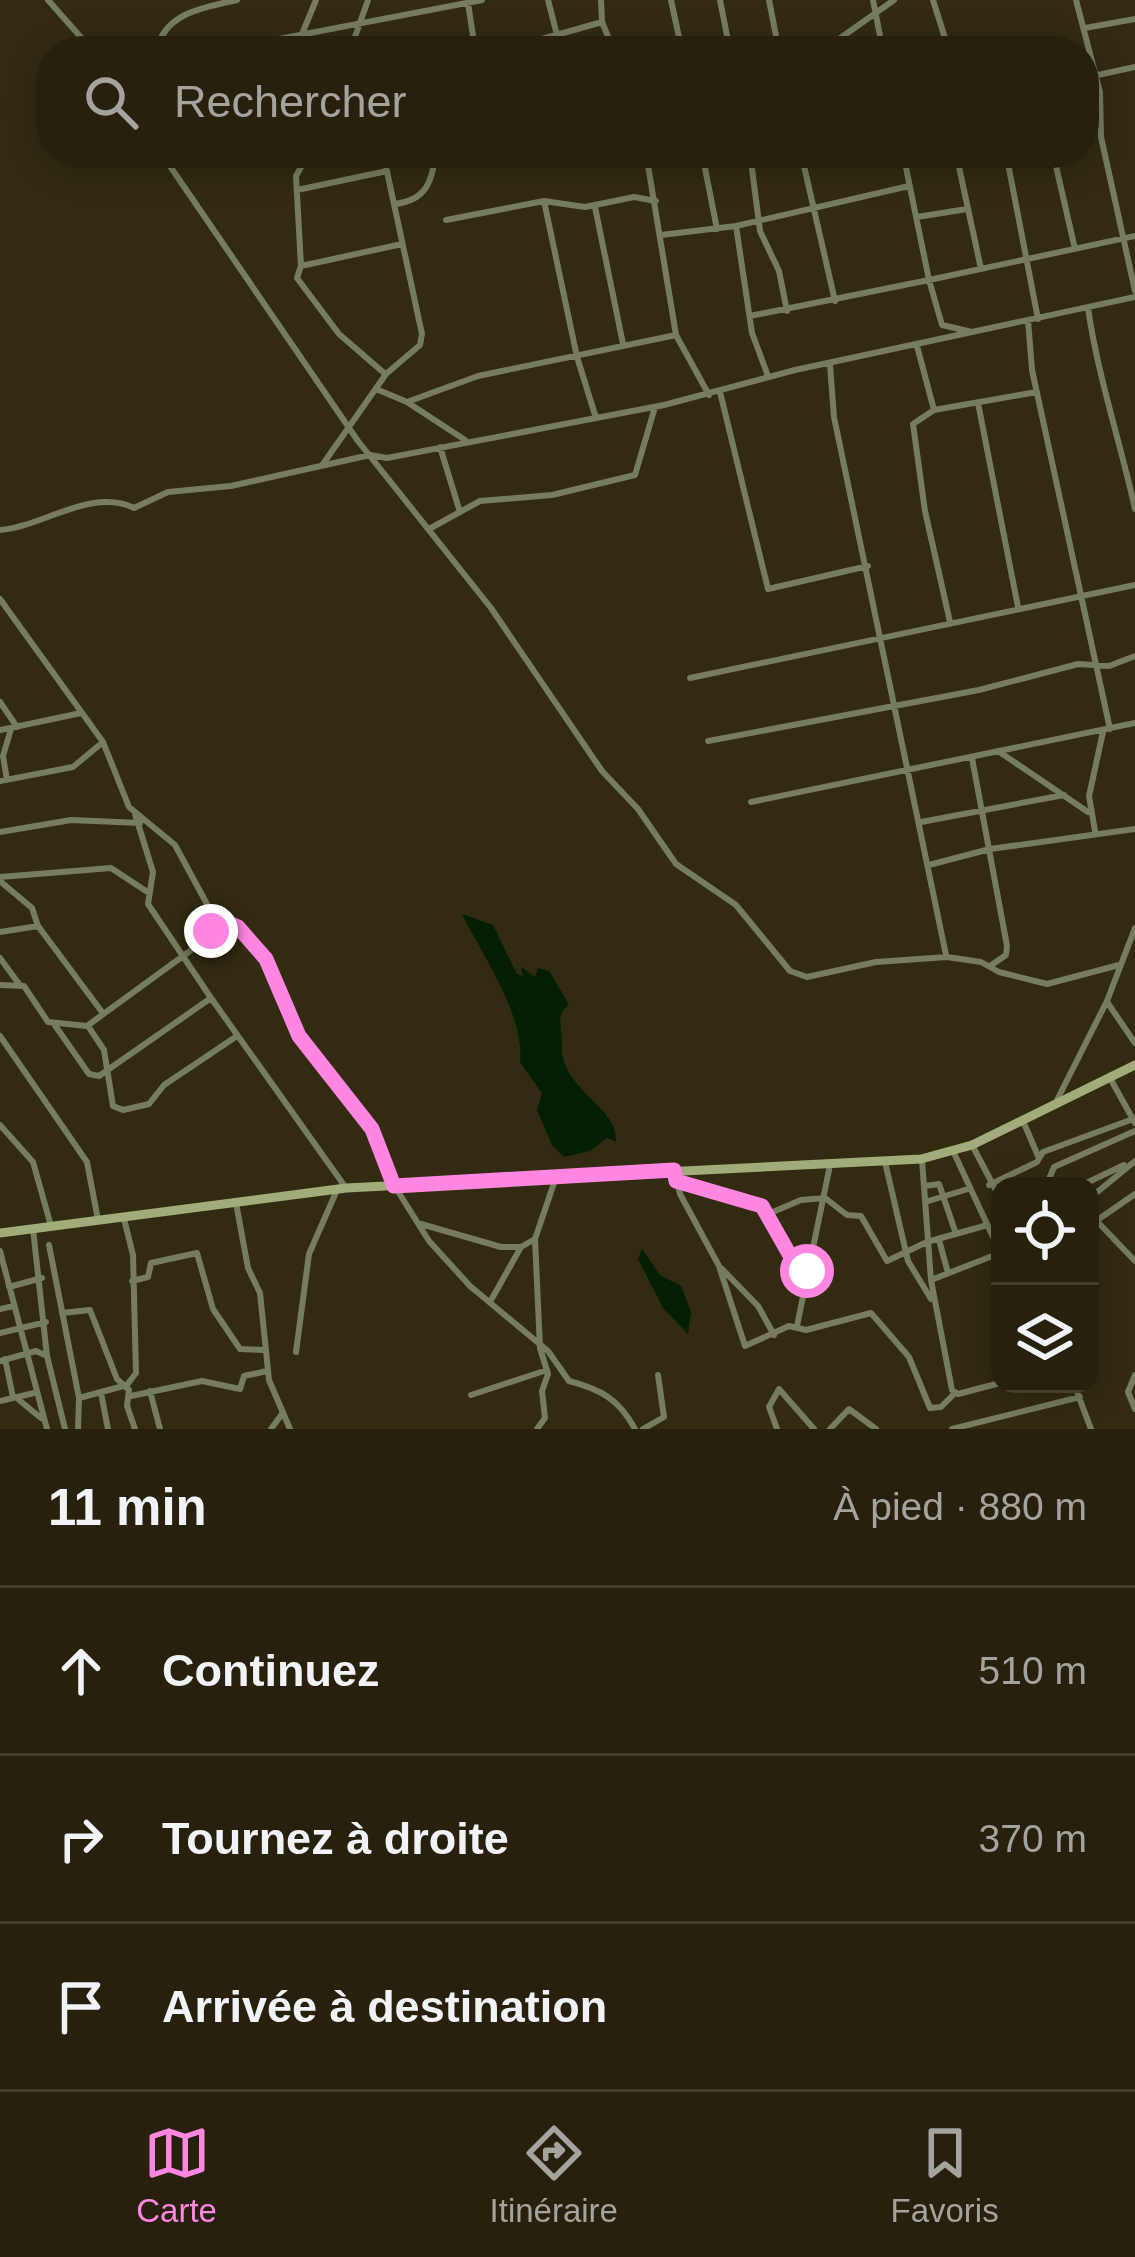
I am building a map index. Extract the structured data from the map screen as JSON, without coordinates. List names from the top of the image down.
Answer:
{
  "page": {
    "search": "Rechercher",
    "heading": ["11 min", "À pied · 880 m"],
    "list": [
      ["Continuez", "510 m"],
      ["Tournez à droite", "370 m"],
      "Arrivée à destination"
    ],
    "nav": ["Carte", "Itinéraire", "Favoris"]
  }
}
